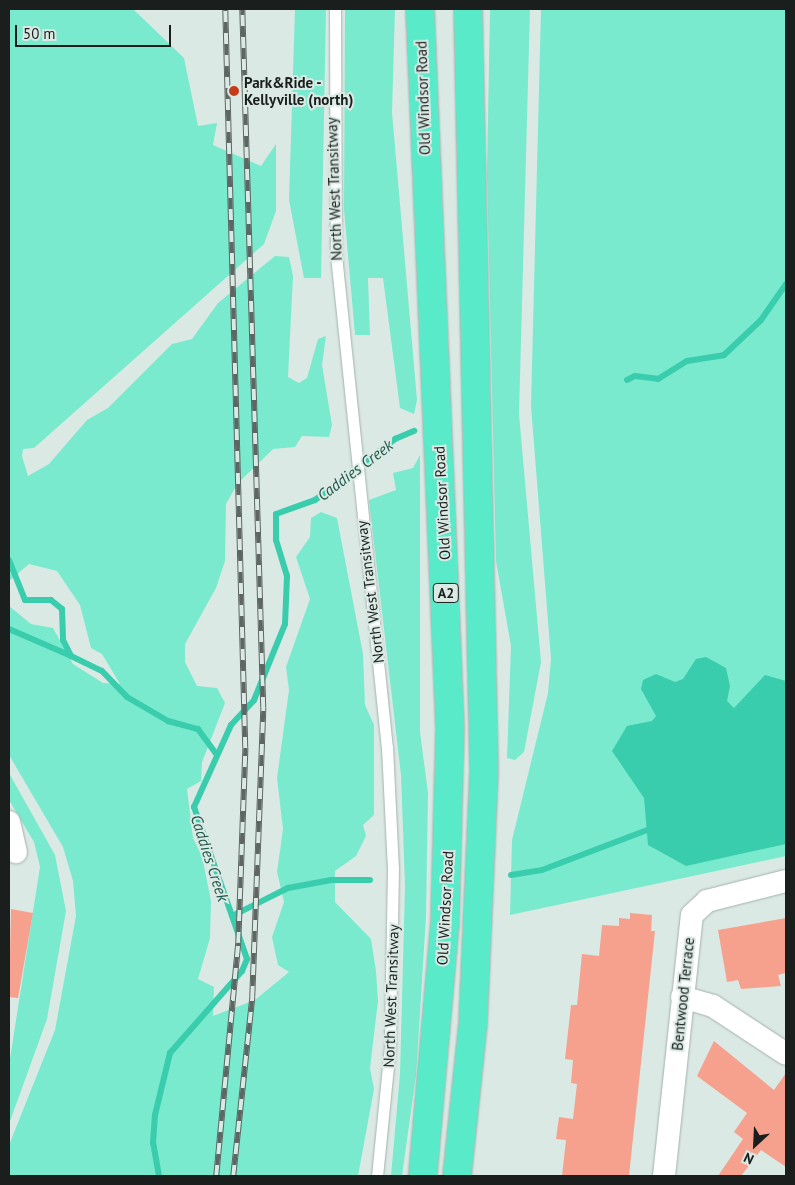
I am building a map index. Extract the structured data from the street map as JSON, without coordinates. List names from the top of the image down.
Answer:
{
  "streets": {
    "highway": ["Old Windsor Road", "A2"],
    "street": ["Bentwood Terrace"],
    "lane": ["North West Transitway"]
  },
  "water": ["Caddies Creek"],
  "places": ["Park&Ride - Kellyville (north)"],
  "scale_bar": "50 m",
  "north": "bottom left"
}
